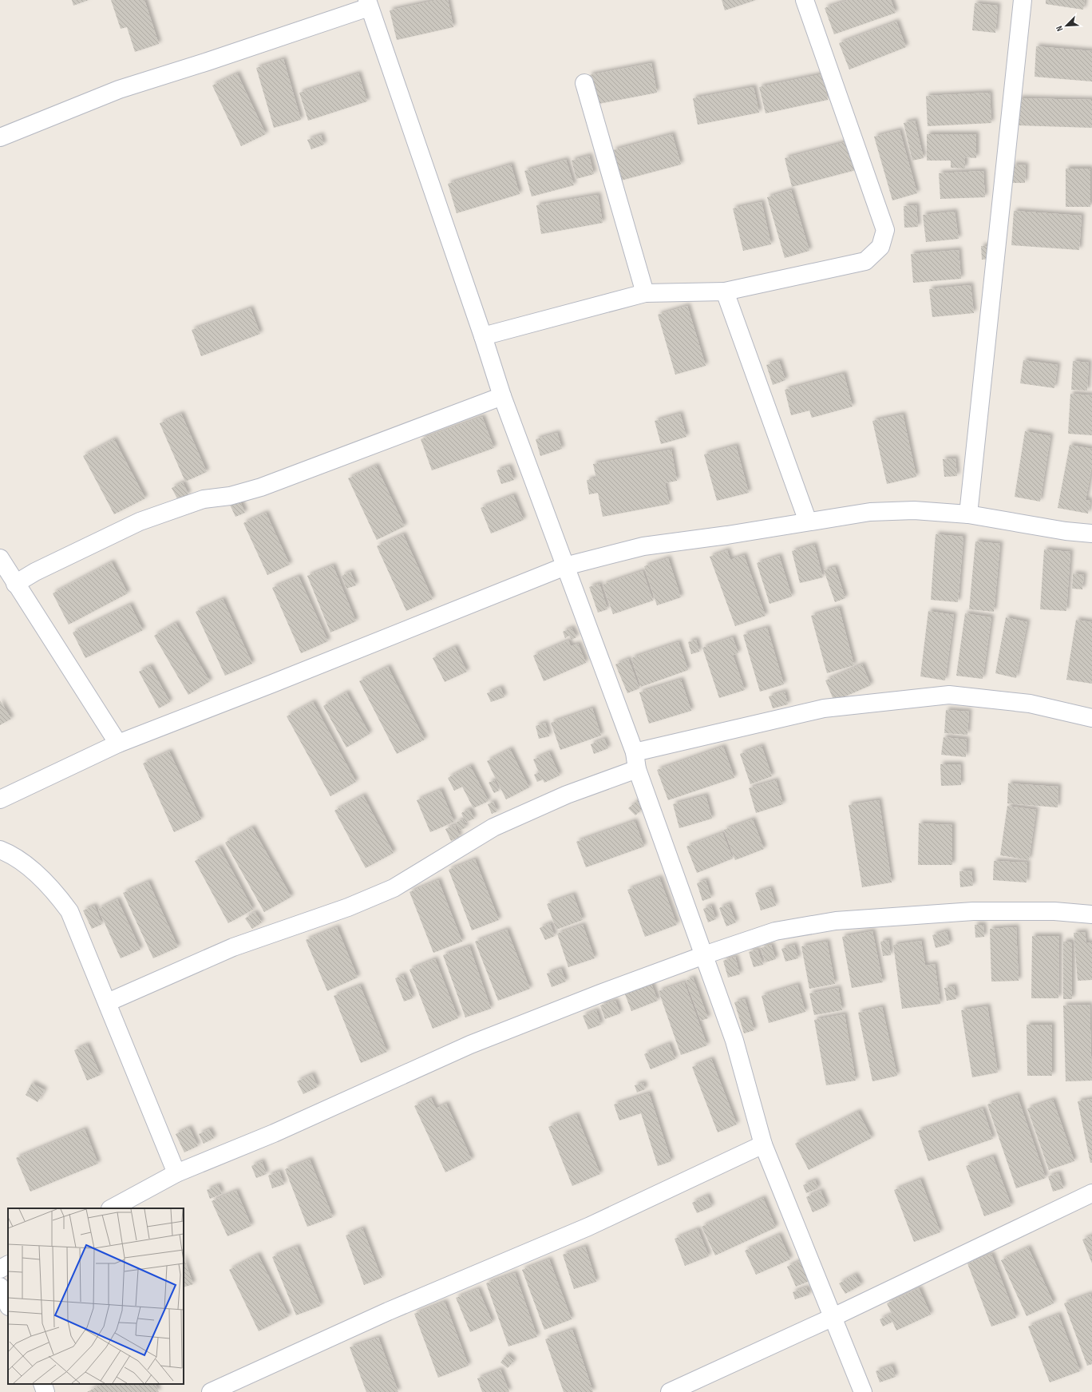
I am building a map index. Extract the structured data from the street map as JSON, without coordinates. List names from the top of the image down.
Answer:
{
  "north": "bottom left"
}
